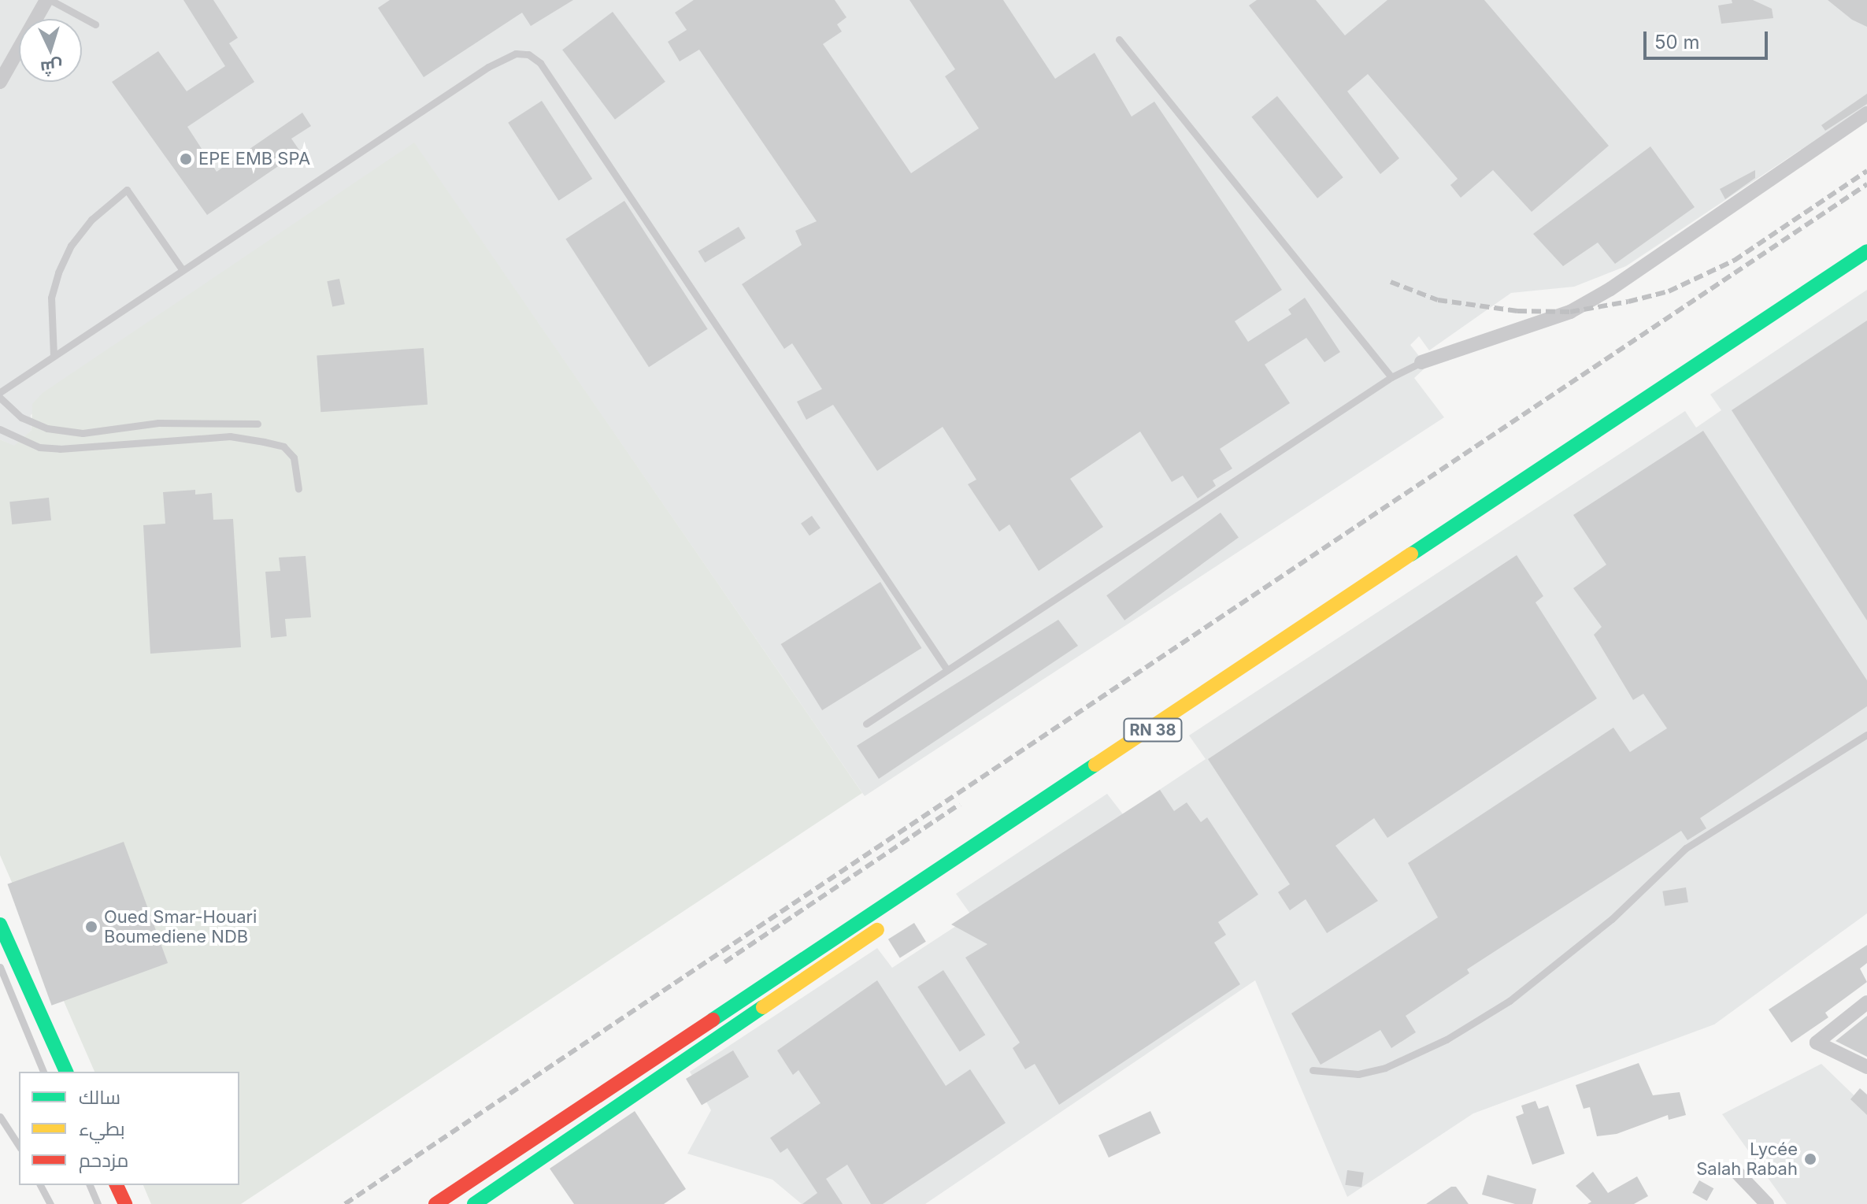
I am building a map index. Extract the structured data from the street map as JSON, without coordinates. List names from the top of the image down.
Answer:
{
  "streets": {
    "main road": ["RN 38"]
  },
  "places": ["EPE EMB SPA", "Oued Smar-Houari Boumediene NDB", "Lycée Salah Rabah"],
  "legend": ["سالك", "بطيء", "مزدحم"],
  "scale_bar": "50 m",
  "north": "bottom"
}
